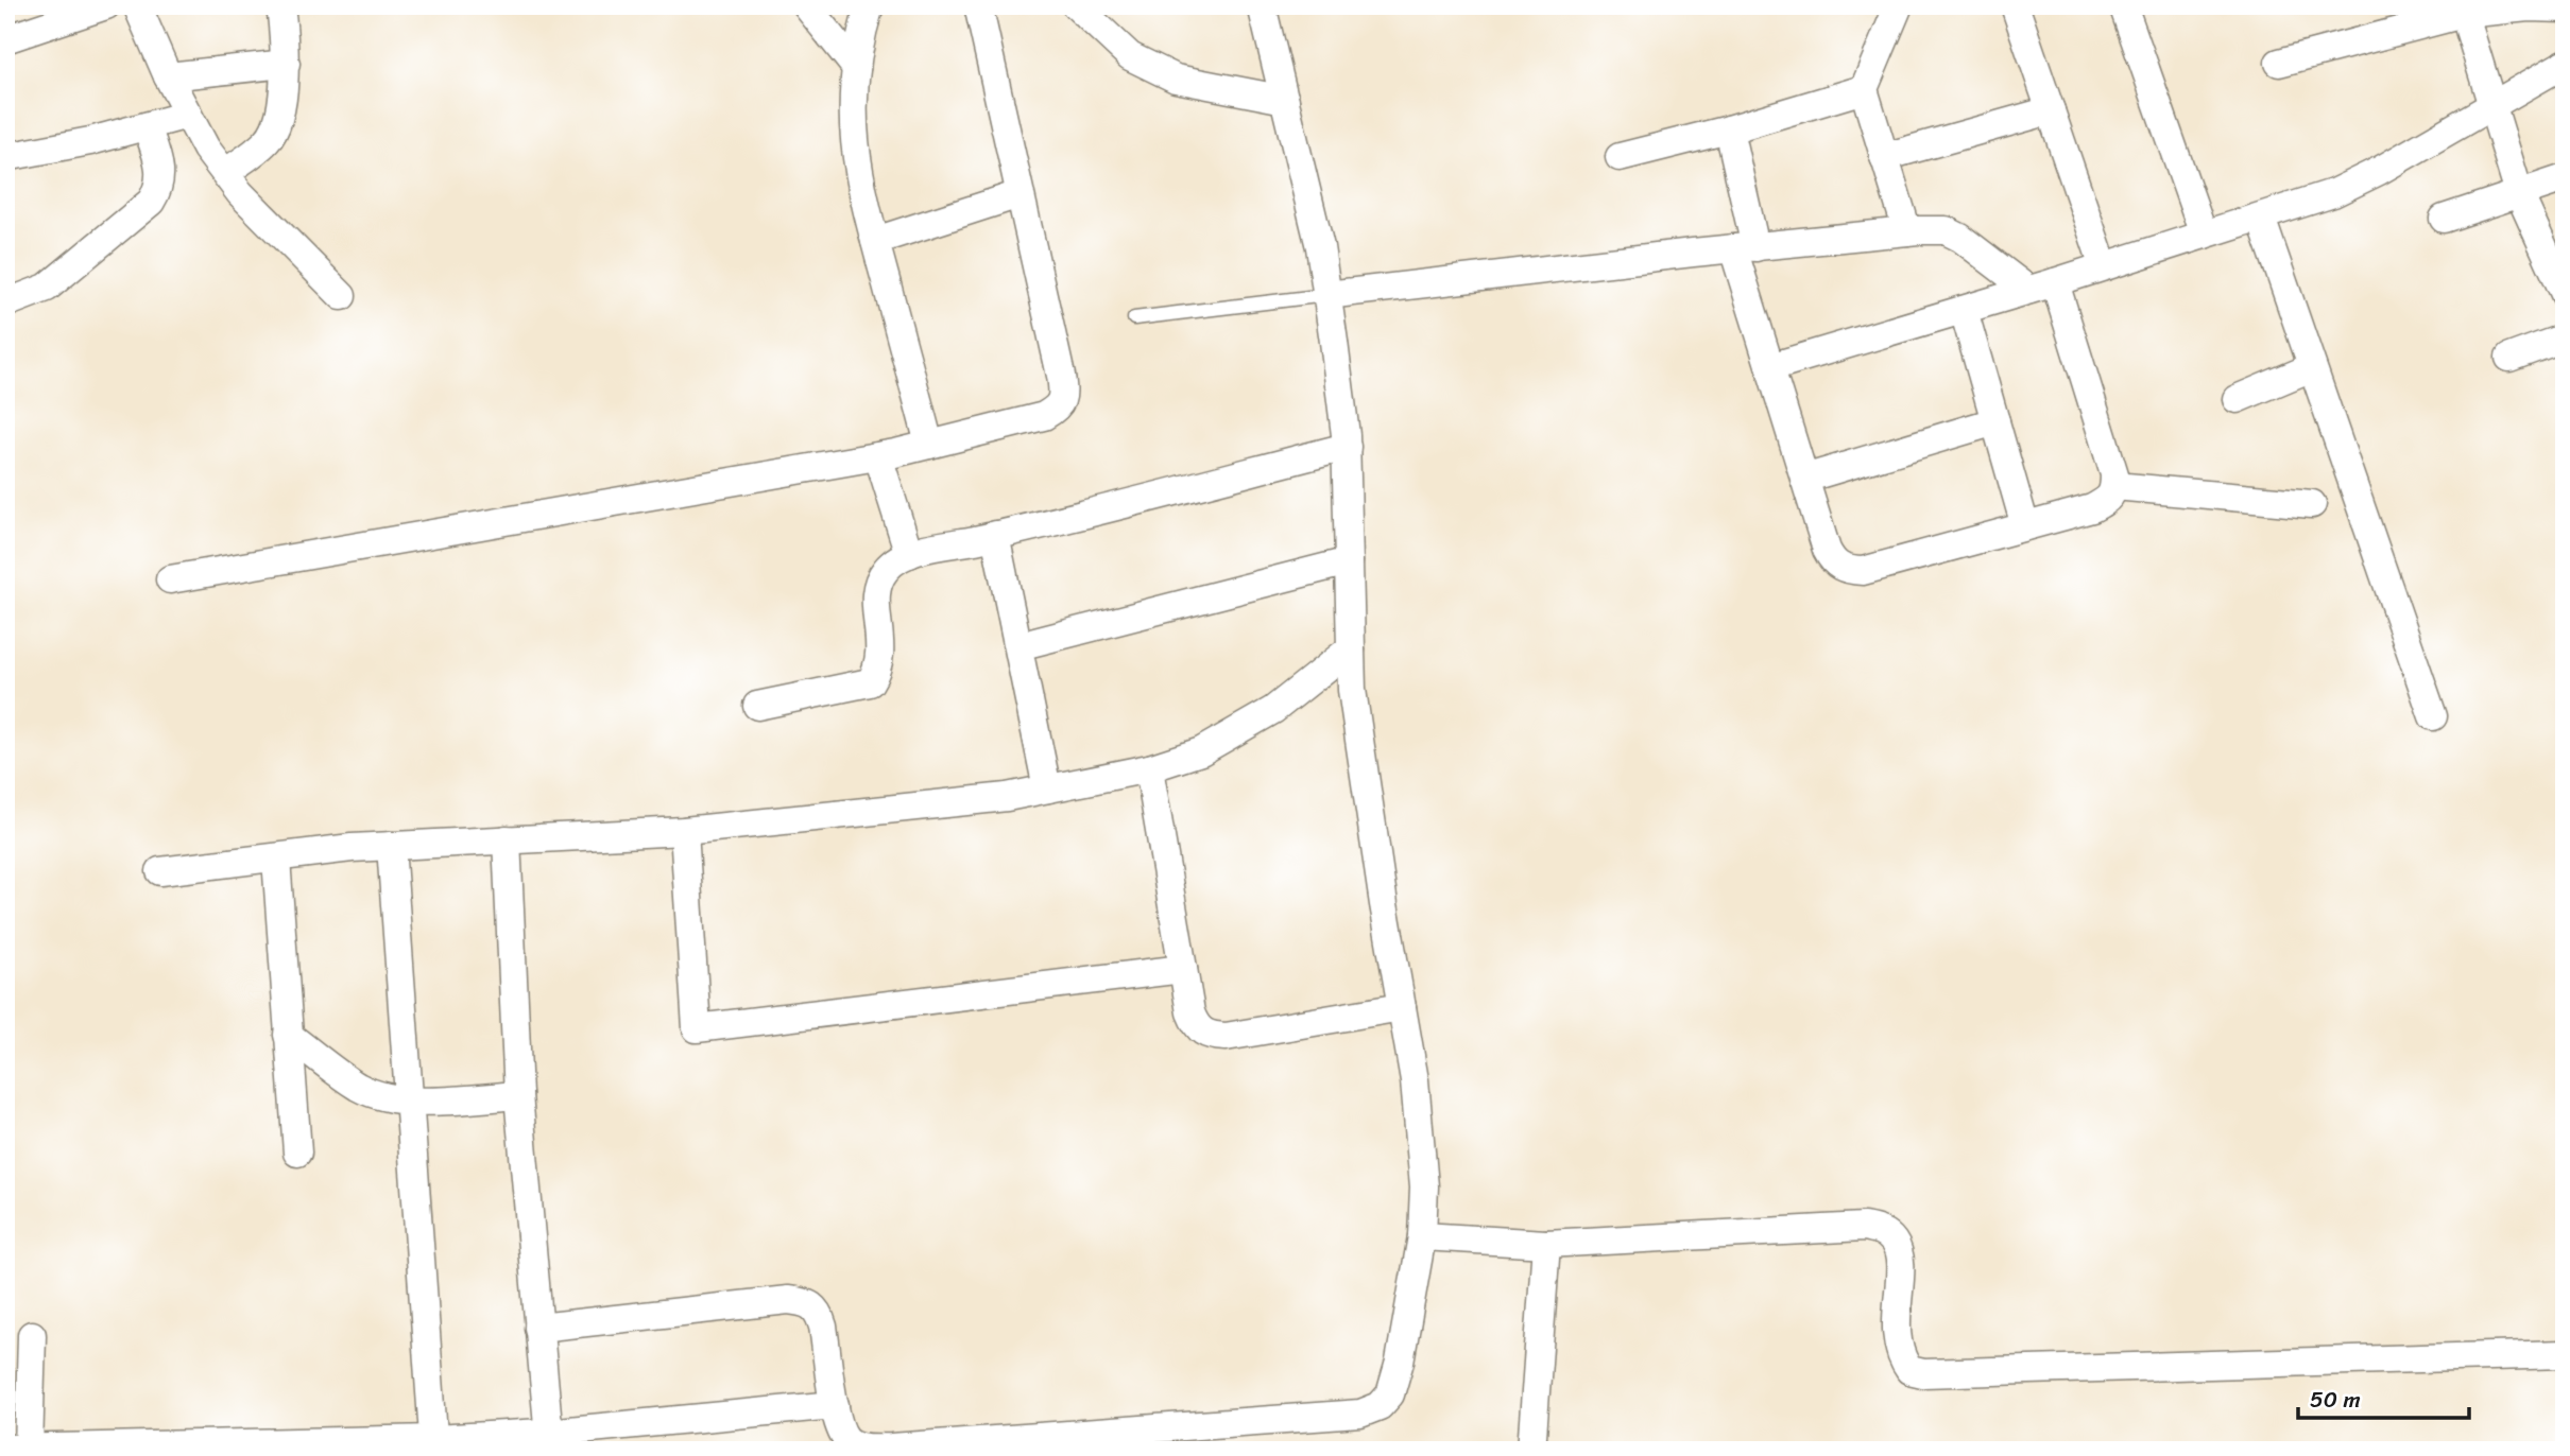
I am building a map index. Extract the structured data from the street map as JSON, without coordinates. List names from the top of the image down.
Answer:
{
  "scale_bar": "50 m"
}
